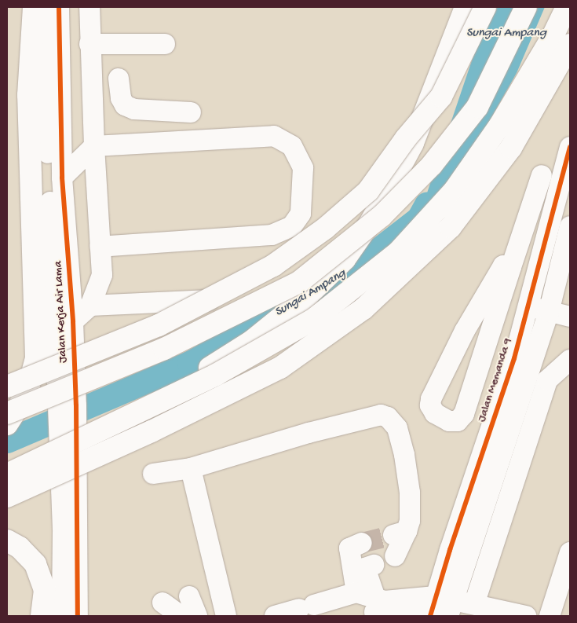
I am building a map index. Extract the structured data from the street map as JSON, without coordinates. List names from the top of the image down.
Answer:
{
  "streets": {
    "street": ["Jalan Kerja Air Lama", "Jalan Memanda 9"]
  },
  "water": ["Sungai Ampang"]
}
